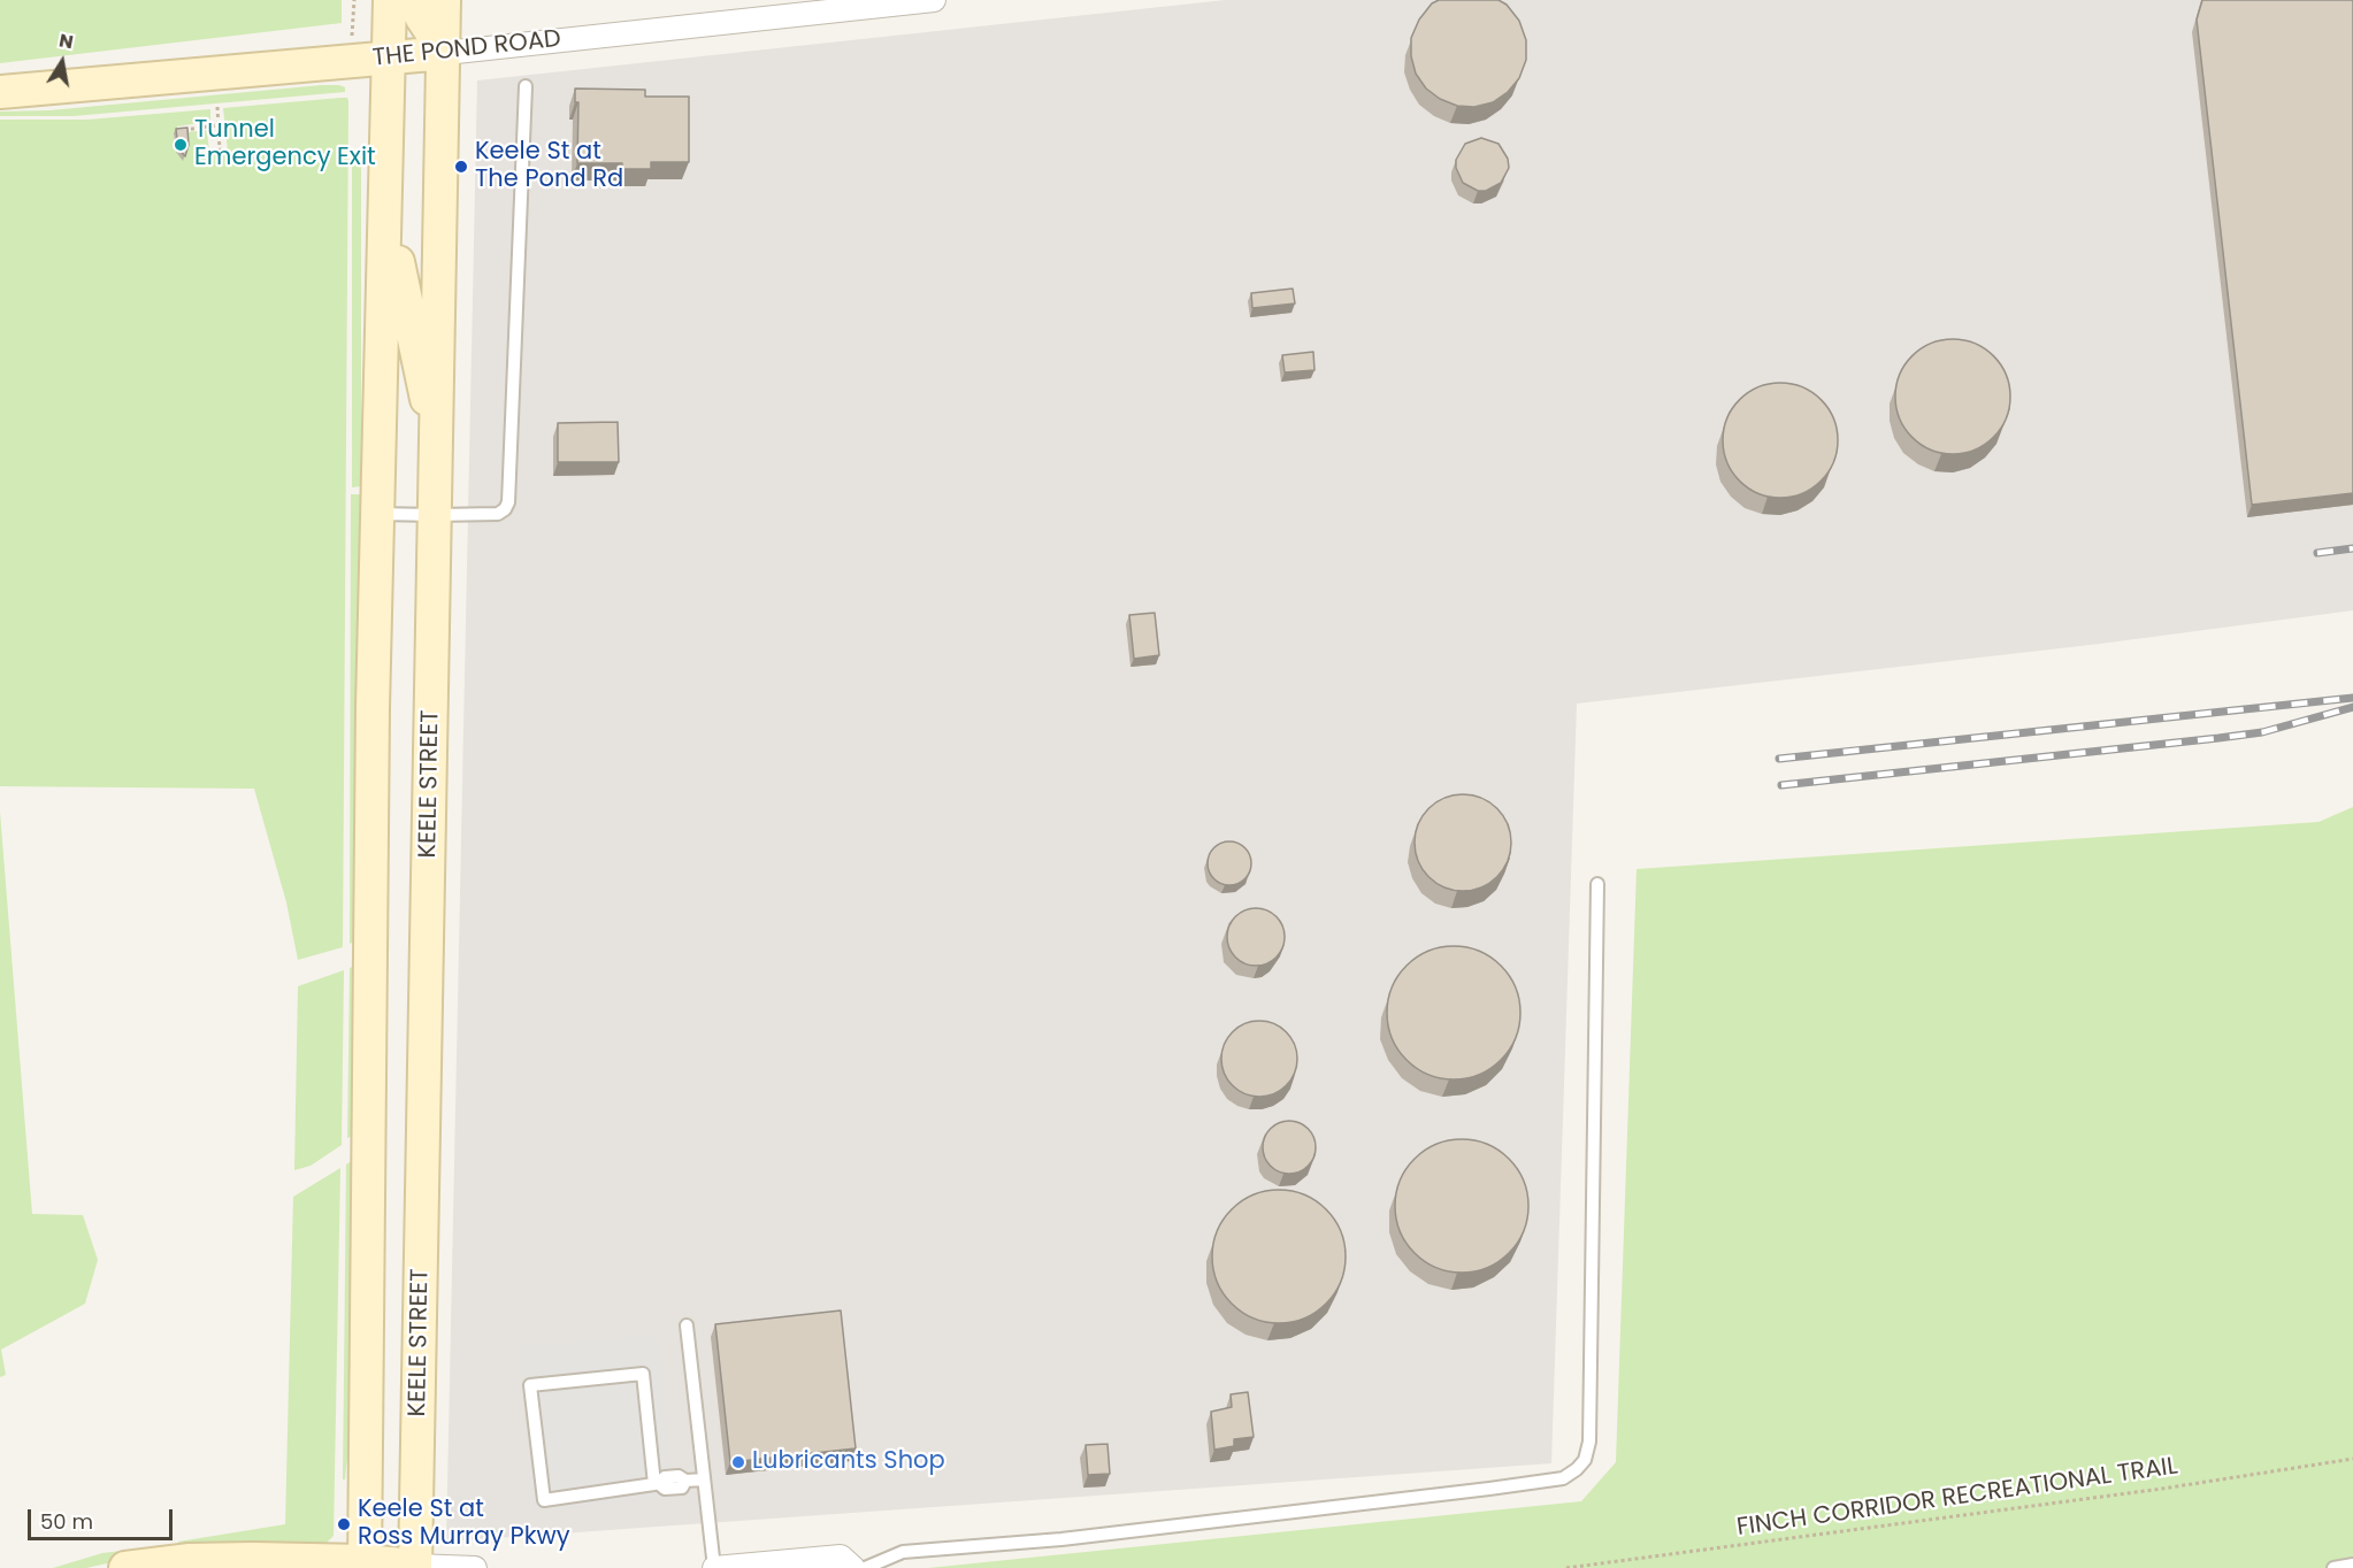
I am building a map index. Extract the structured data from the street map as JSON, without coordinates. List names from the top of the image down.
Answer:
{
  "streets": {
    "main road": ["THE POND ROAD", "KEELE STREET"],
    "path": ["FINCH CORRIDOR RECREATIONAL TRAIL"]
  },
  "crossings": [
    ["THE POND ROAD", "KEELE STREET"]
  ],
  "places": [
    "Tunnel Emergency Exit",
    "Keele St at The Pond Rd",
    "Lubricants Shop",
    "Keele St at Ross Murray Pkwy"
  ],
  "scale_bar": "50 m",
  "north": "top"
}
